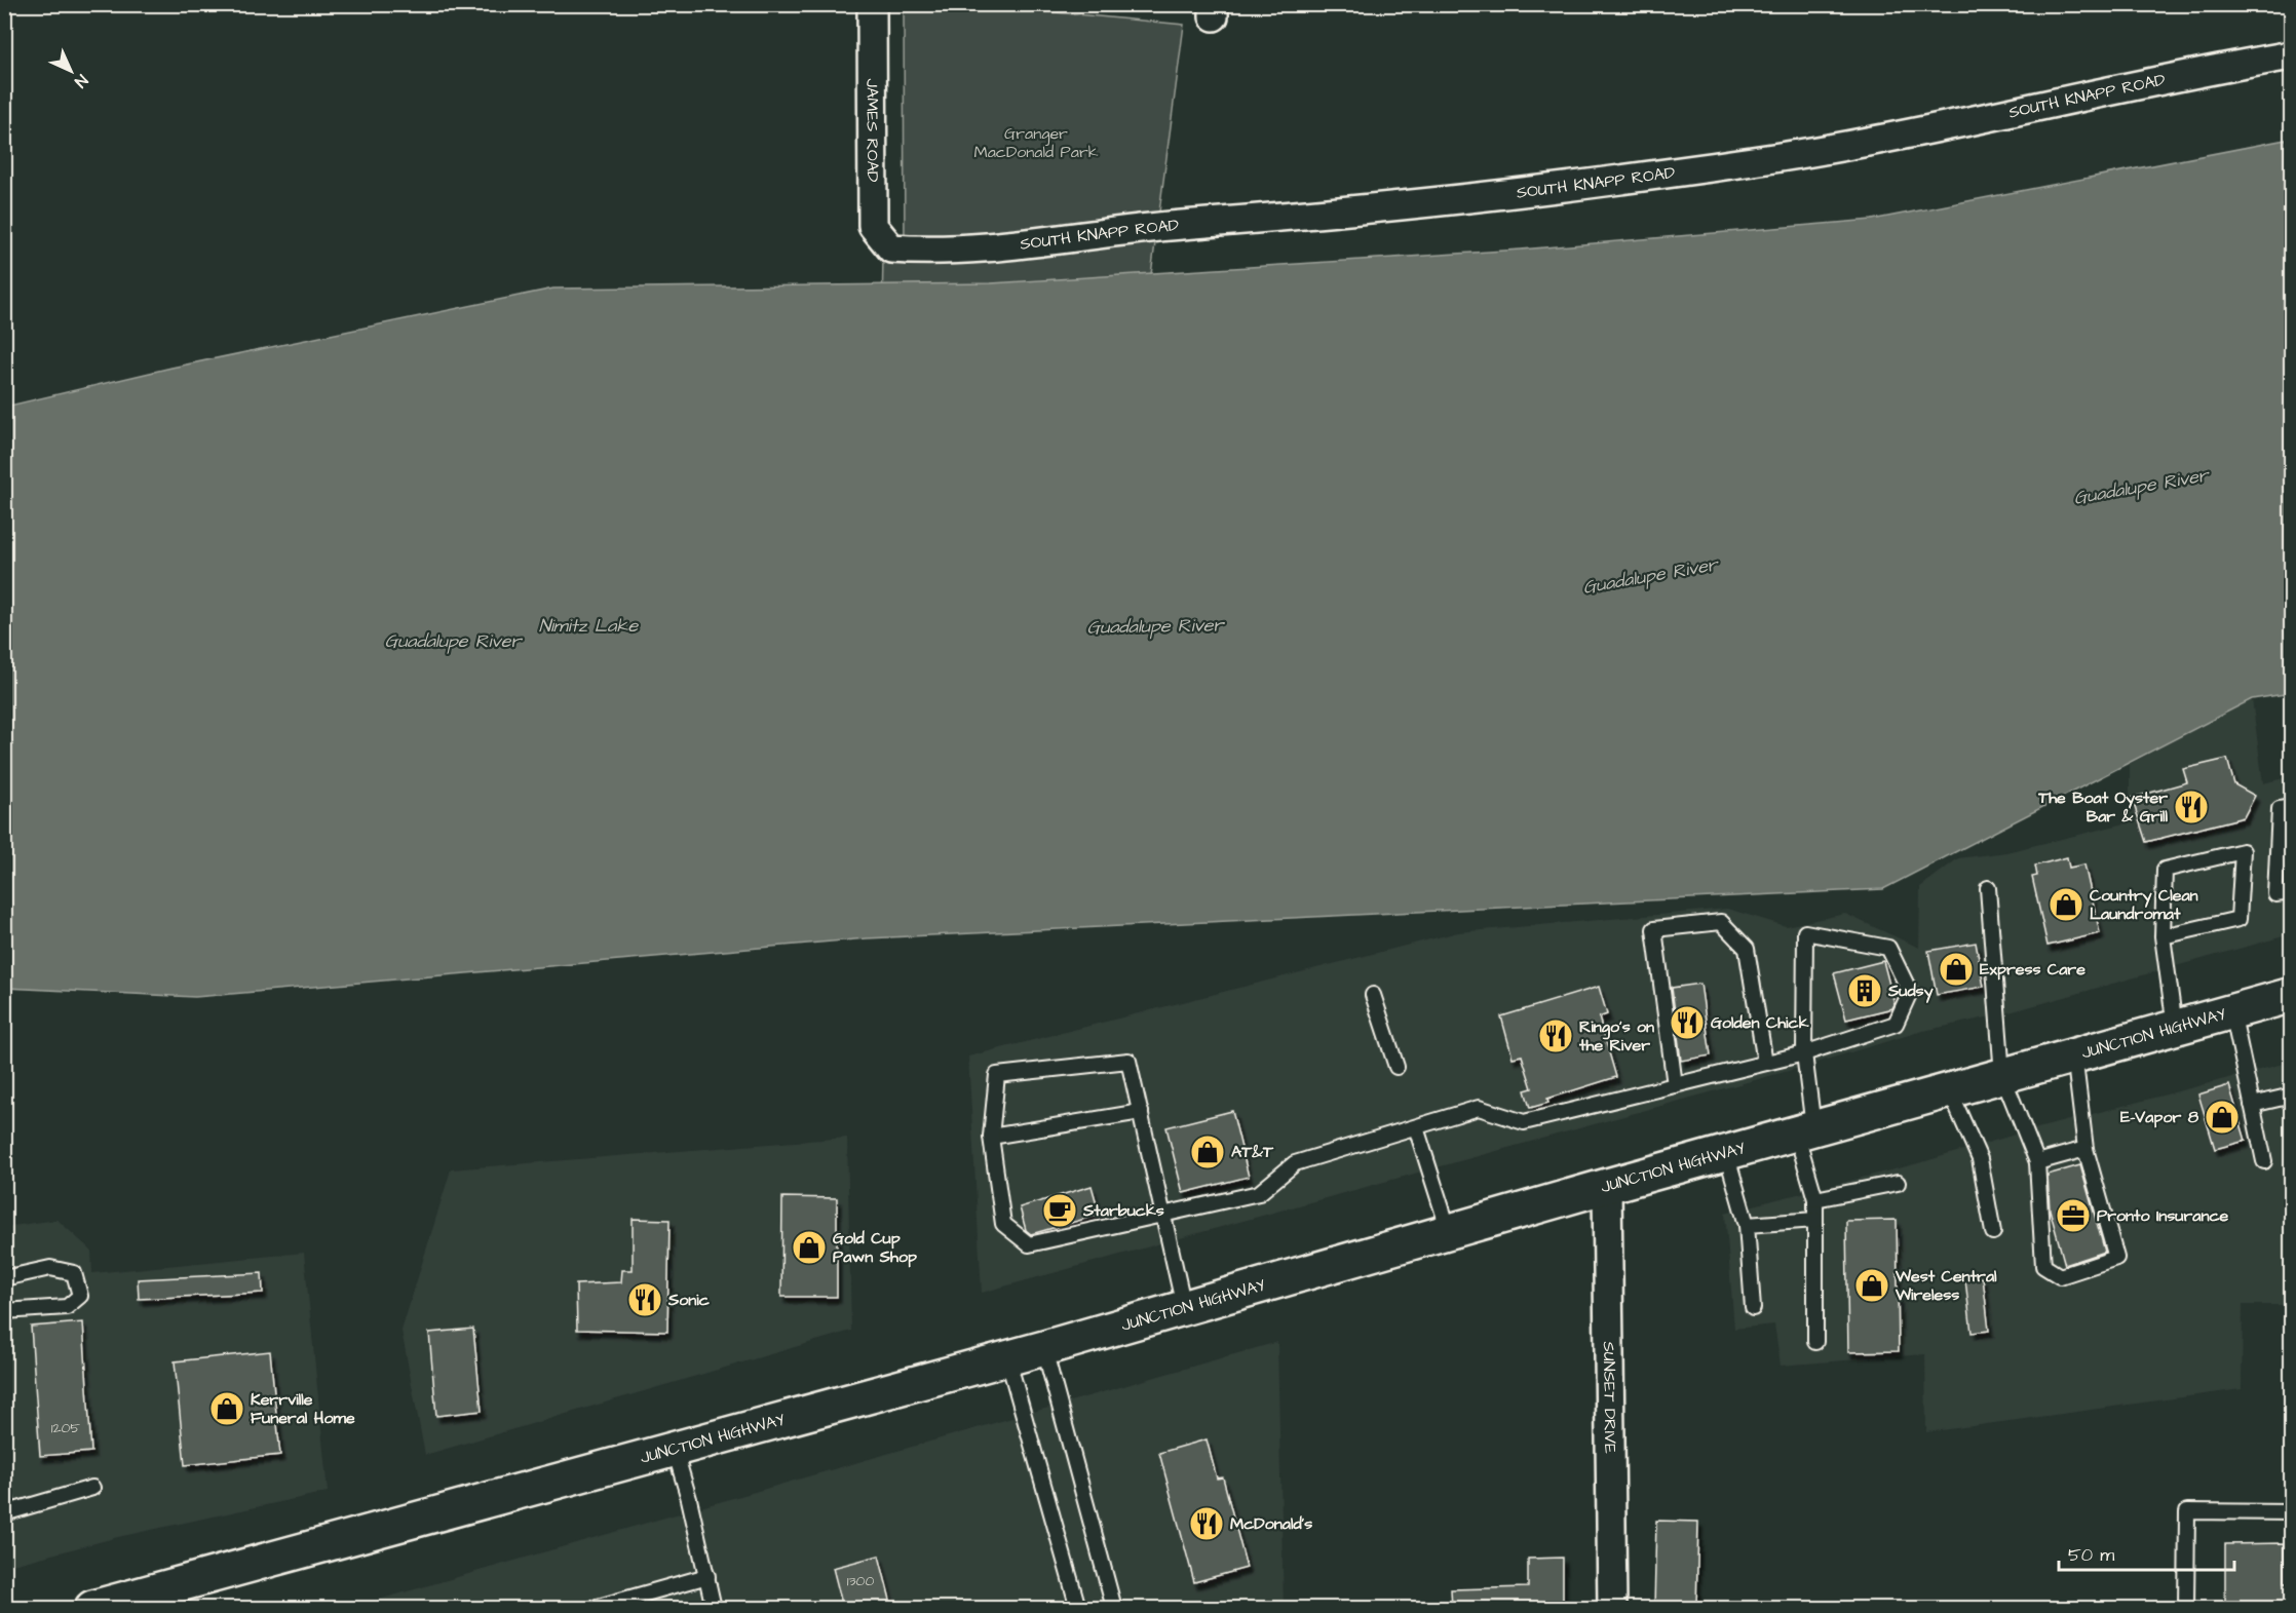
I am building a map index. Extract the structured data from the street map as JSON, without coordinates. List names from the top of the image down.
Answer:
{
  "streets": {
    "main road": ["JUNCTION HIGHWAY"],
    "street": ["SOUTH KNAPP ROAD", "JAMES ROAD", "SUNSET DRIVE"]
  },
  "crossings": [
    ["SOUTH KNAPP ROAD", "JAMES ROAD"],
    ["JUNCTION HIGHWAY", "SUNSET DRIVE"]
  ],
  "water": ["Guadalupe River", "Nimitz Lake"],
  "parks": ["Granger MacDonald Park"],
  "places": {
    "restaurant": [
      "The Boat Oyster Bar & Grill",
      "Golden Chick",
      "Ringo's on the River",
      "Sonic",
      "McDonald's"
    ],
    "shop": [
      "Country Clean Laundromat",
      "Express Care",
      "E-Vapor 8",
      "AT&T",
      "Gold Cup Pawn Shop",
      "West Central Wireless",
      "Kerrville Funeral Home"
    ],
    "building": ["Sudsy"],
    "cafe": ["Starbucks"],
    "office": ["Pronto Insurance"]
  },
  "house_numbers": ["1205", "1300"],
  "scale_bar": "50 m",
  "north": "bottom right"
}
